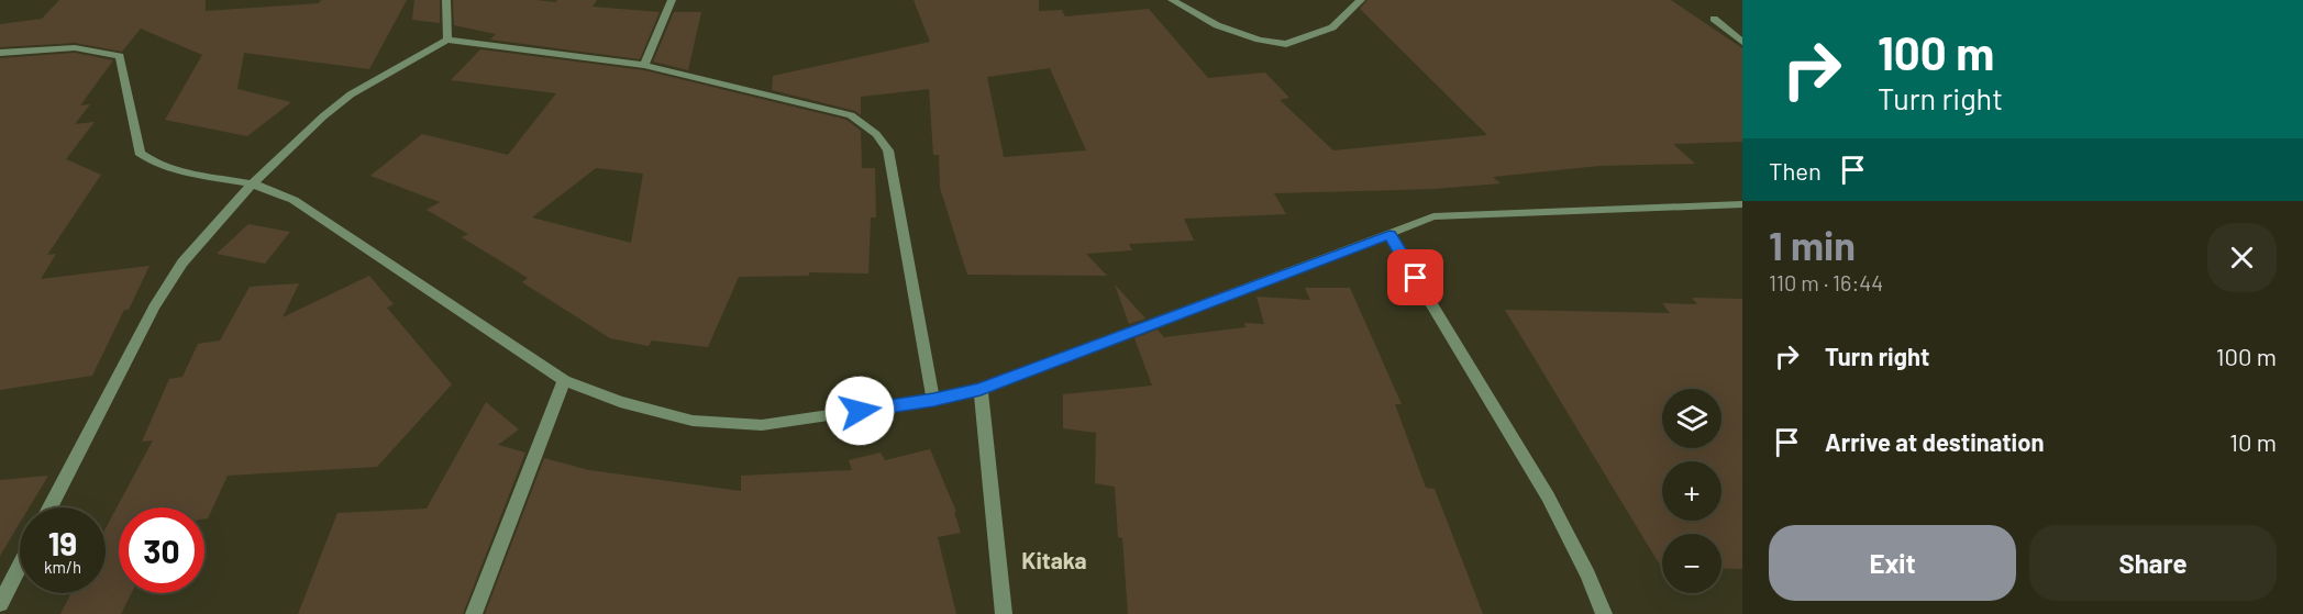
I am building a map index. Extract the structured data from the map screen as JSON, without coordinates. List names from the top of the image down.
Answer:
{
  "districts": ["Kitaka"],
  "page": {
    "turn": ["100 m", "Turn right"],
    "then": "Then",
    "heading": ["1 min", "110 m · 16:44"],
    "list": [
      {
        "name": "Turn right",
        "value": "100 m"
      },
      {
        "name": "Arrive at destination",
        "value": "10 m"
      }
    ],
    "map_buttons": ["+", "−"],
    "speed": "19 km/h",
    "limit": "30",
    "buttons": ["Exit", "Share"]
  }
}
